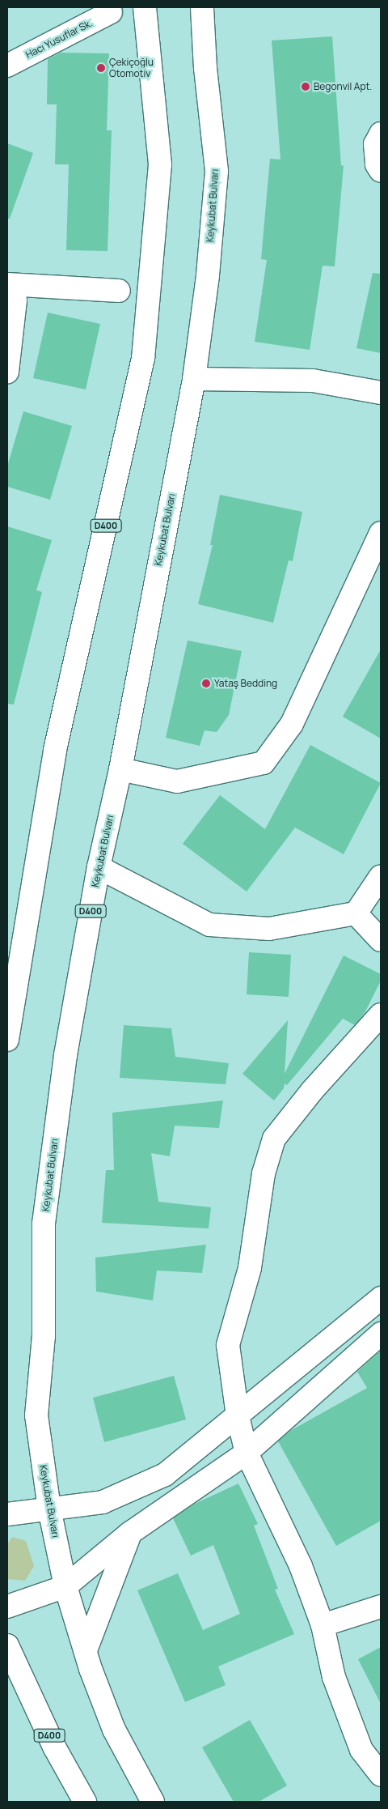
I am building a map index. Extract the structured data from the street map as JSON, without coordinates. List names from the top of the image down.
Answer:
{
  "streets": {
    "main road": ["Hacı Yusuflar Sk.", "Keykubat Bulvarı", "D400"]
  },
  "places": ["Çekiçoğlu Otomotiv", "Begonvil Apt.", "Yataş Bedding"]
}
